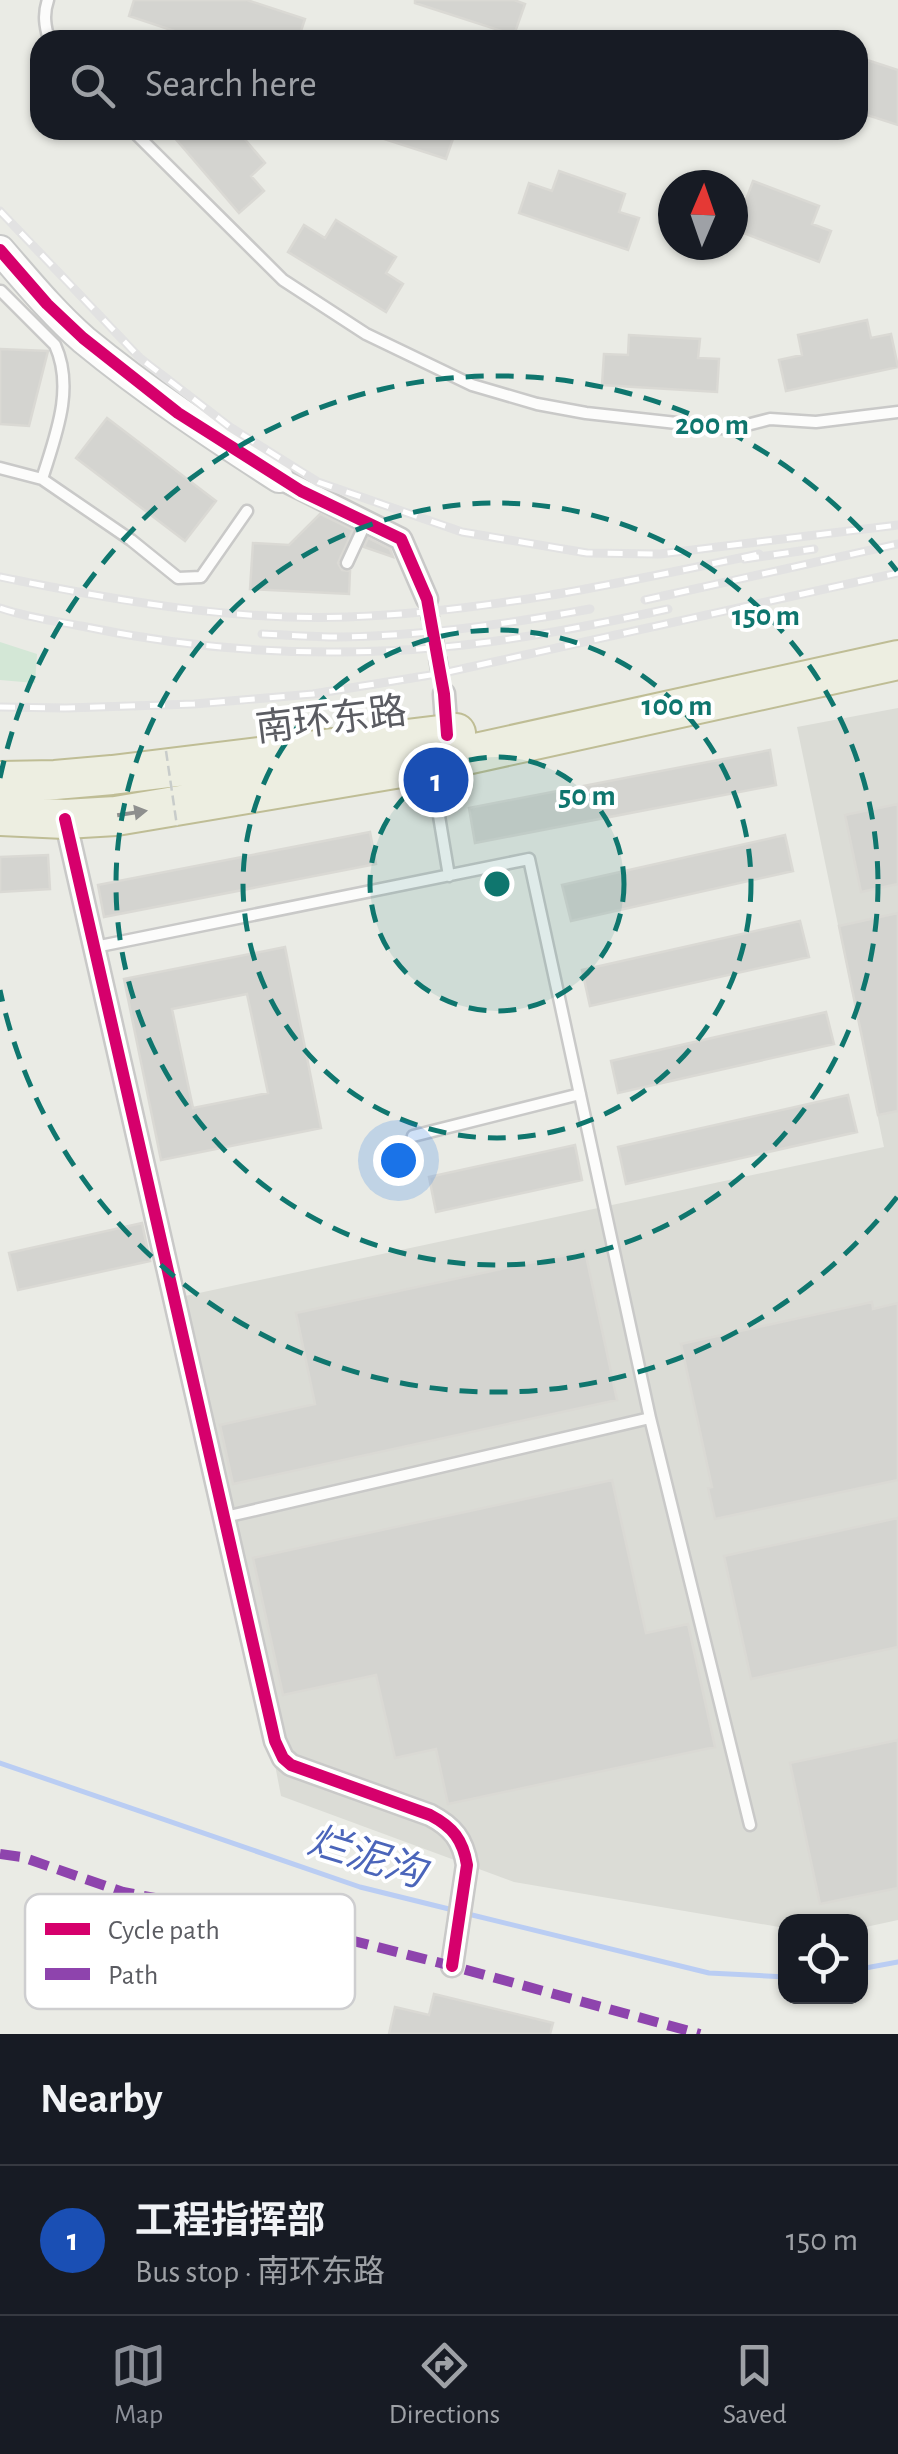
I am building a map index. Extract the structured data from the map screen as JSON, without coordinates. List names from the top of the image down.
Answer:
{
  "streets": {
    "highway": ["南环东路"]
  },
  "water": ["烂泥沟"],
  "legend": ["Cycle path", "Path"],
  "north": "top",
  "page": {
    "search": "Search here",
    "pins": "1",
    "heading": "Nearby",
    "list": [
      {
        "mark": "1",
        "name": "工程指挥部",
        "note": "Bus stop · 南环东路",
        "value": "150 m"
      }
    ],
    "nav": ["Map", "Directions", "Saved"]
  },
  "rings": [
    "200 m",
    "150 m",
    "100 m",
    "50 m"
  ]
}
